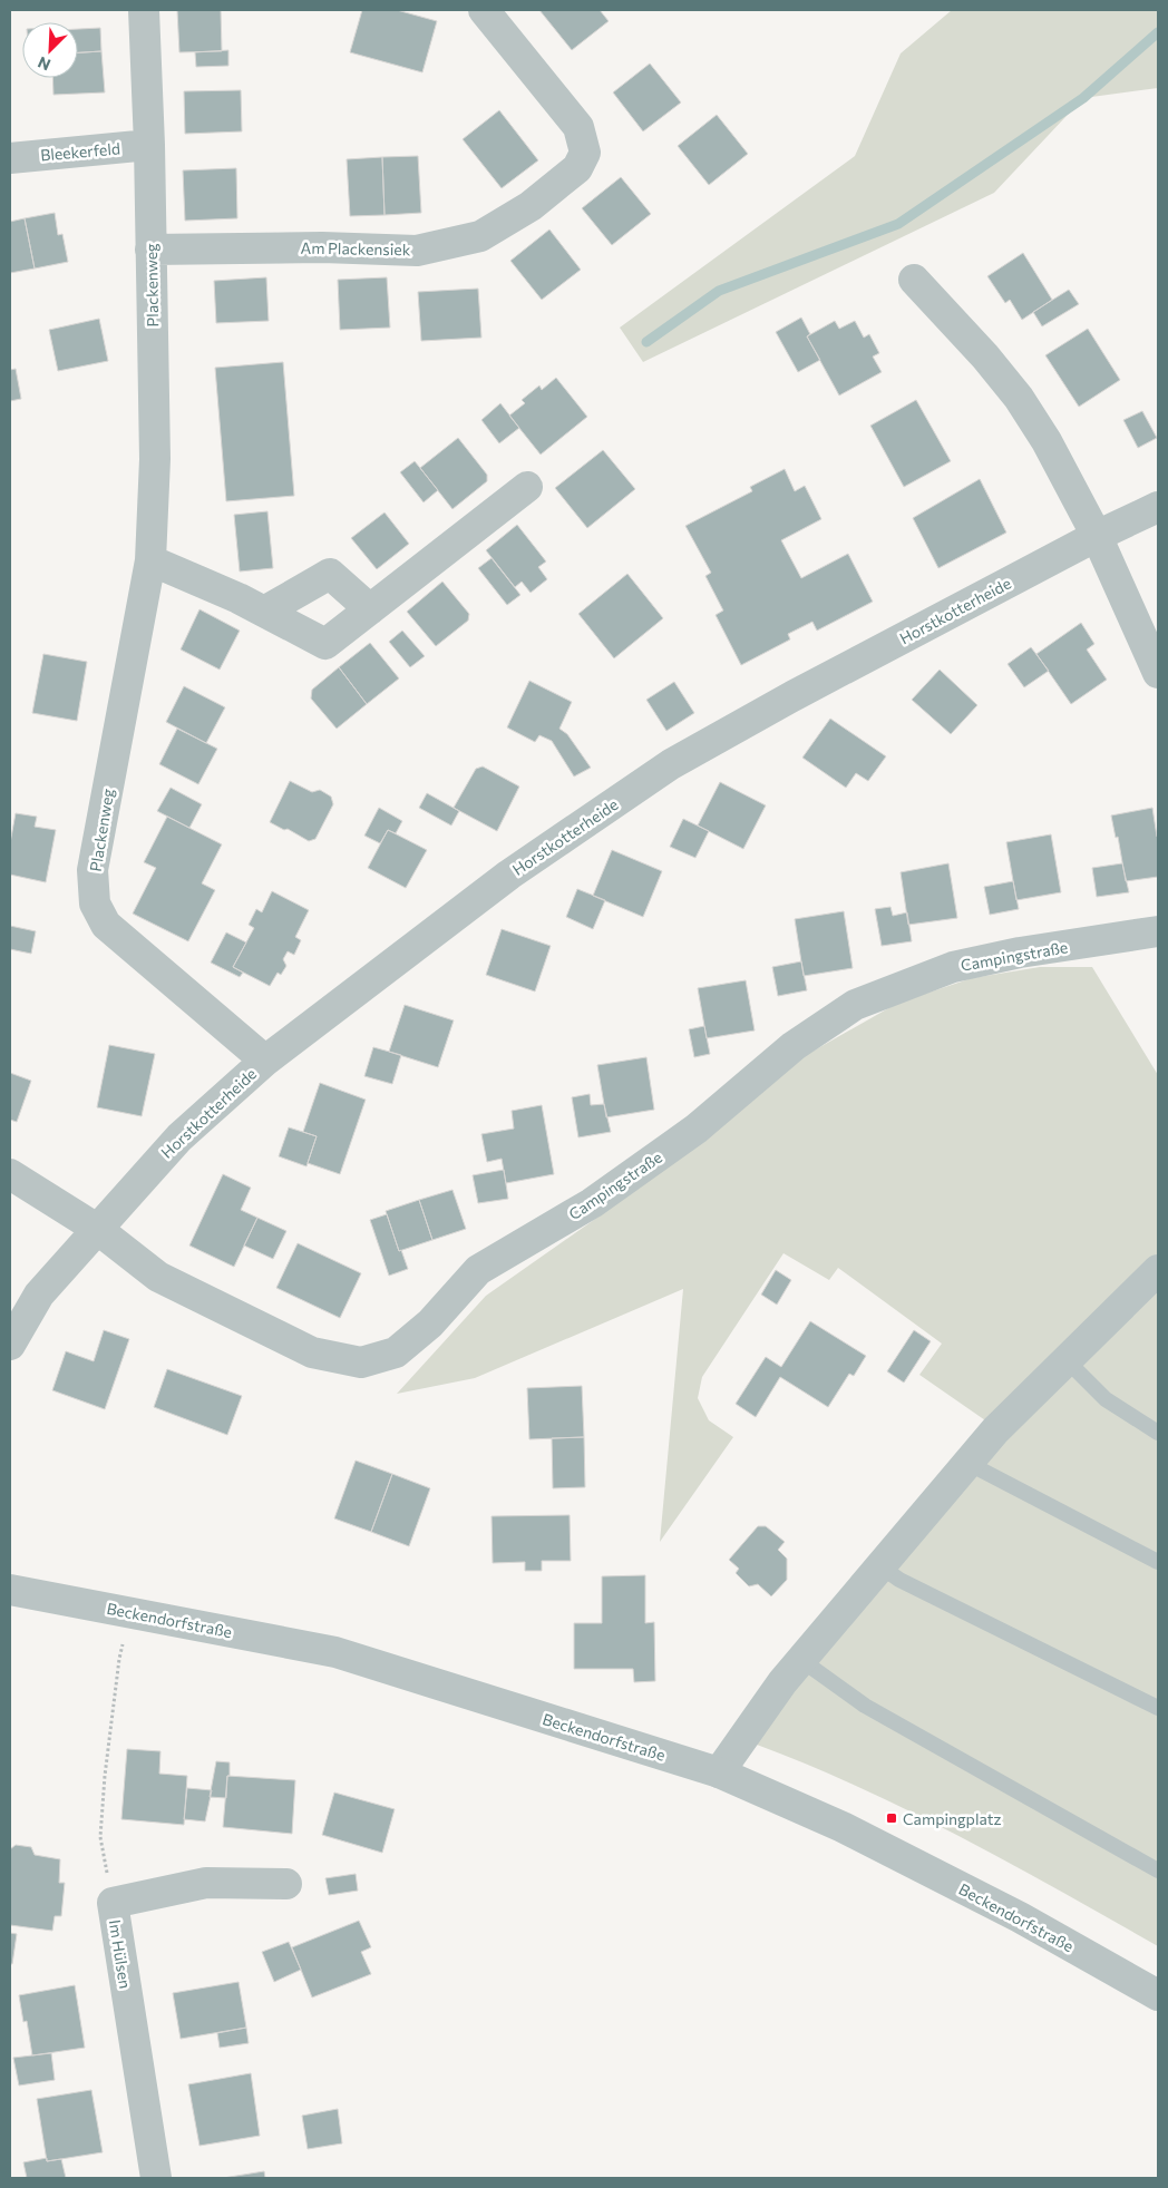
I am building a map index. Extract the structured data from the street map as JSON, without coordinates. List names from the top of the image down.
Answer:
{
  "streets": {
    "street": [
      "Bleekerfeld",
      "Am Plackensiek",
      "Plackenweg",
      "Horstkotterheide",
      "Campingstraße",
      "Beckendorfstraße",
      "Im Hülsen"
    ]
  },
  "crossings": [
    ["Bleekerfeld", "Plackenweg"],
    ["Am Plackensiek", "Plackenweg"],
    ["Plackenweg", "Horstkotterheide"],
    ["Horstkotterheide", "Campingstraße"]
  ],
  "places": {
    "transit": ["Campingplatz"]
  },
  "north": "bottom left"
}
